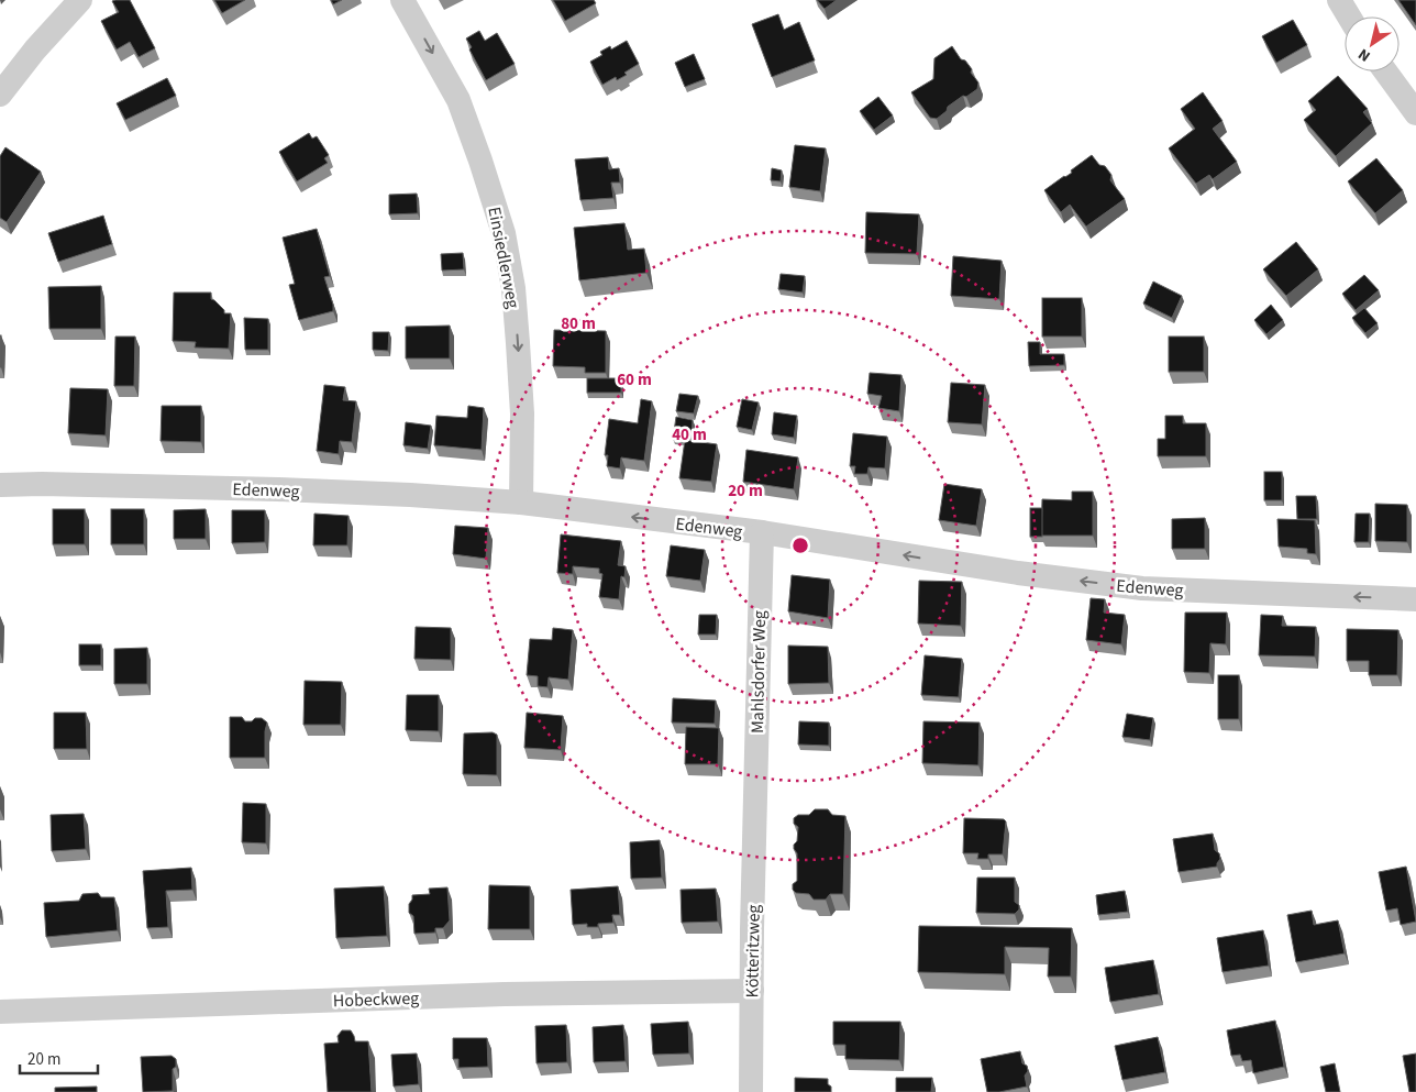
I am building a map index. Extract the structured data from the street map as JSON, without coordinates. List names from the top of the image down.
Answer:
{
  "streets": {
    "street": [
      "Einsiedlerweg",
      "Edenweg",
      "Mahlsdorfer Weg",
      "Kötteritzweg",
      "Hobeckweg"
    ]
  },
  "crossings": [
    ["Einsiedlerweg", "Edenweg"],
    ["Edenweg", "Mahlsdorfer Weg"],
    ["Mahlsdorfer Weg", "Kötteritzweg"],
    ["Kötteritzweg", "Hobeckweg"]
  ],
  "one_way": ["Einsiedlerweg", "Edenweg"],
  "scale_bar": "20 m",
  "north": "bottom left",
  "rings": [
    "80 m",
    "60 m",
    "40 m",
    "20 m"
  ]
}
